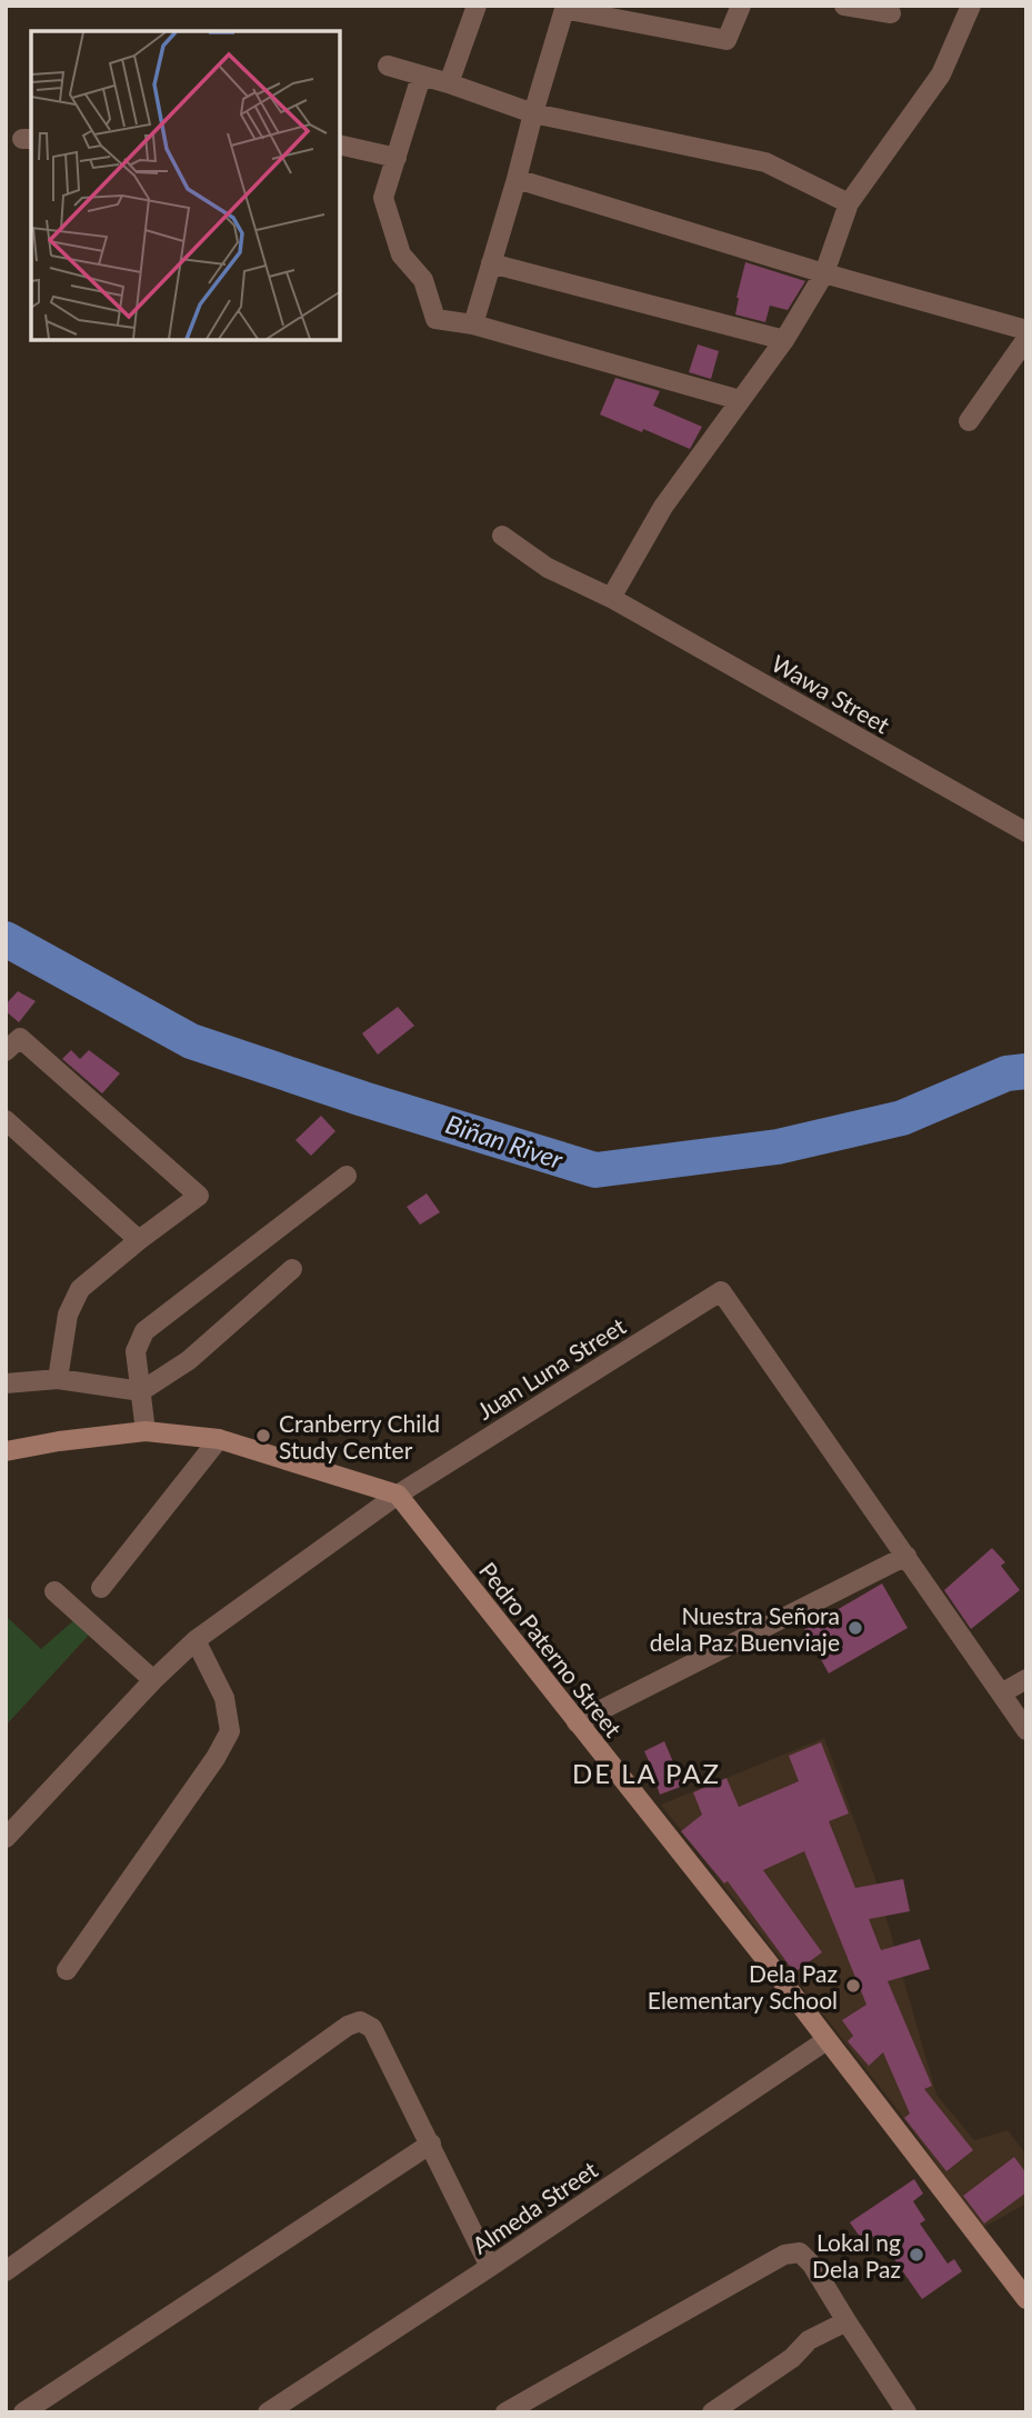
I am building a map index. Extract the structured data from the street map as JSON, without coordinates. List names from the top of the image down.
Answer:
{
  "streets": {
    "street": [
      "Wawa Street",
      "Juan Luna Street",
      "Pedro Paterno Street",
      "Almeda Street"
    ]
  },
  "crossings": [
    ["Juan Luna Street", "Pedro Paterno Street"],
    ["Pedro Paterno Street", "Almeda Street"]
  ],
  "districts": ["DE LA PAZ"],
  "water": ["Biñan River"],
  "places": [
    "Cranberry Child Study Center",
    "Nuestra Señora dela Paz Buenviaje",
    "Dela Paz Elementary School",
    "Lokal ng Dela Paz"
  ]
}
